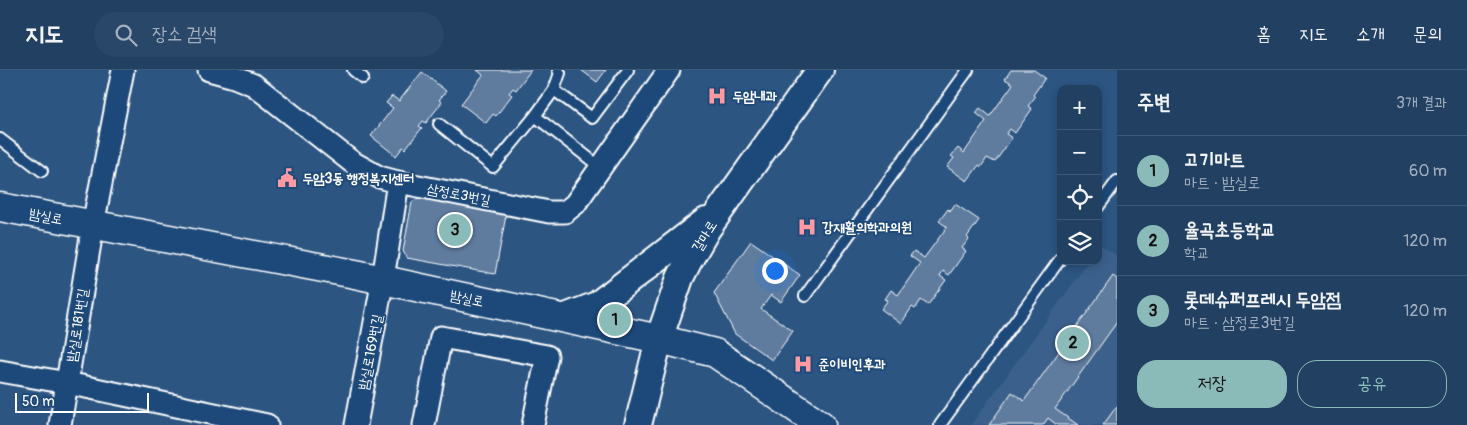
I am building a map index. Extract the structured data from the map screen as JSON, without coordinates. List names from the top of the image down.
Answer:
{
  "streets": {
    "main road": ["밤실로"],
    "street": [
      "삼정로3번길",
      "갈마로",
      "밤실로181번길",
      "밤실로169번길"
    ]
  },
  "crossings": [
    ["삼정로3번길", "밤실로169번길"],
    ["밤실로", "갈마로"],
    ["밤실로", "밤실로181번길"],
    ["밤실로", "밤실로169번길"]
  ],
  "places": {
    "hospital": ["두암내과", "강재활의학과의원", "준이비인후과"],
    "public building": ["두암3동 행정복지센터"]
  },
  "scale_bar": "50 m",
  "page": {
    "header": "지도",
    "search": "장소 검색",
    "nav": [
      "홈",
      "지도",
      "소개",
      "문의"
    ],
    "heading": ["주변", "3개 결과"],
    "map_buttons": ["+", "−"],
    "list": [
      {
        "mark": "1",
        "name": "고기마트",
        "note": "마트 · 밤실로",
        "value": "60 m"
      },
      {
        "mark": "2",
        "name": "율곡초등학교",
        "note": "학교",
        "value": "120 m"
      },
      {
        "mark": "3",
        "name": "롯데슈퍼프레시 두암점",
        "note": "마트 · 삼정로3번길",
        "value": "120 m"
      }
    ],
    "pins": ["3", "1", "2"],
    "buttons": ["저장", "공유"],
    "scale": "50 m"
  }
}
